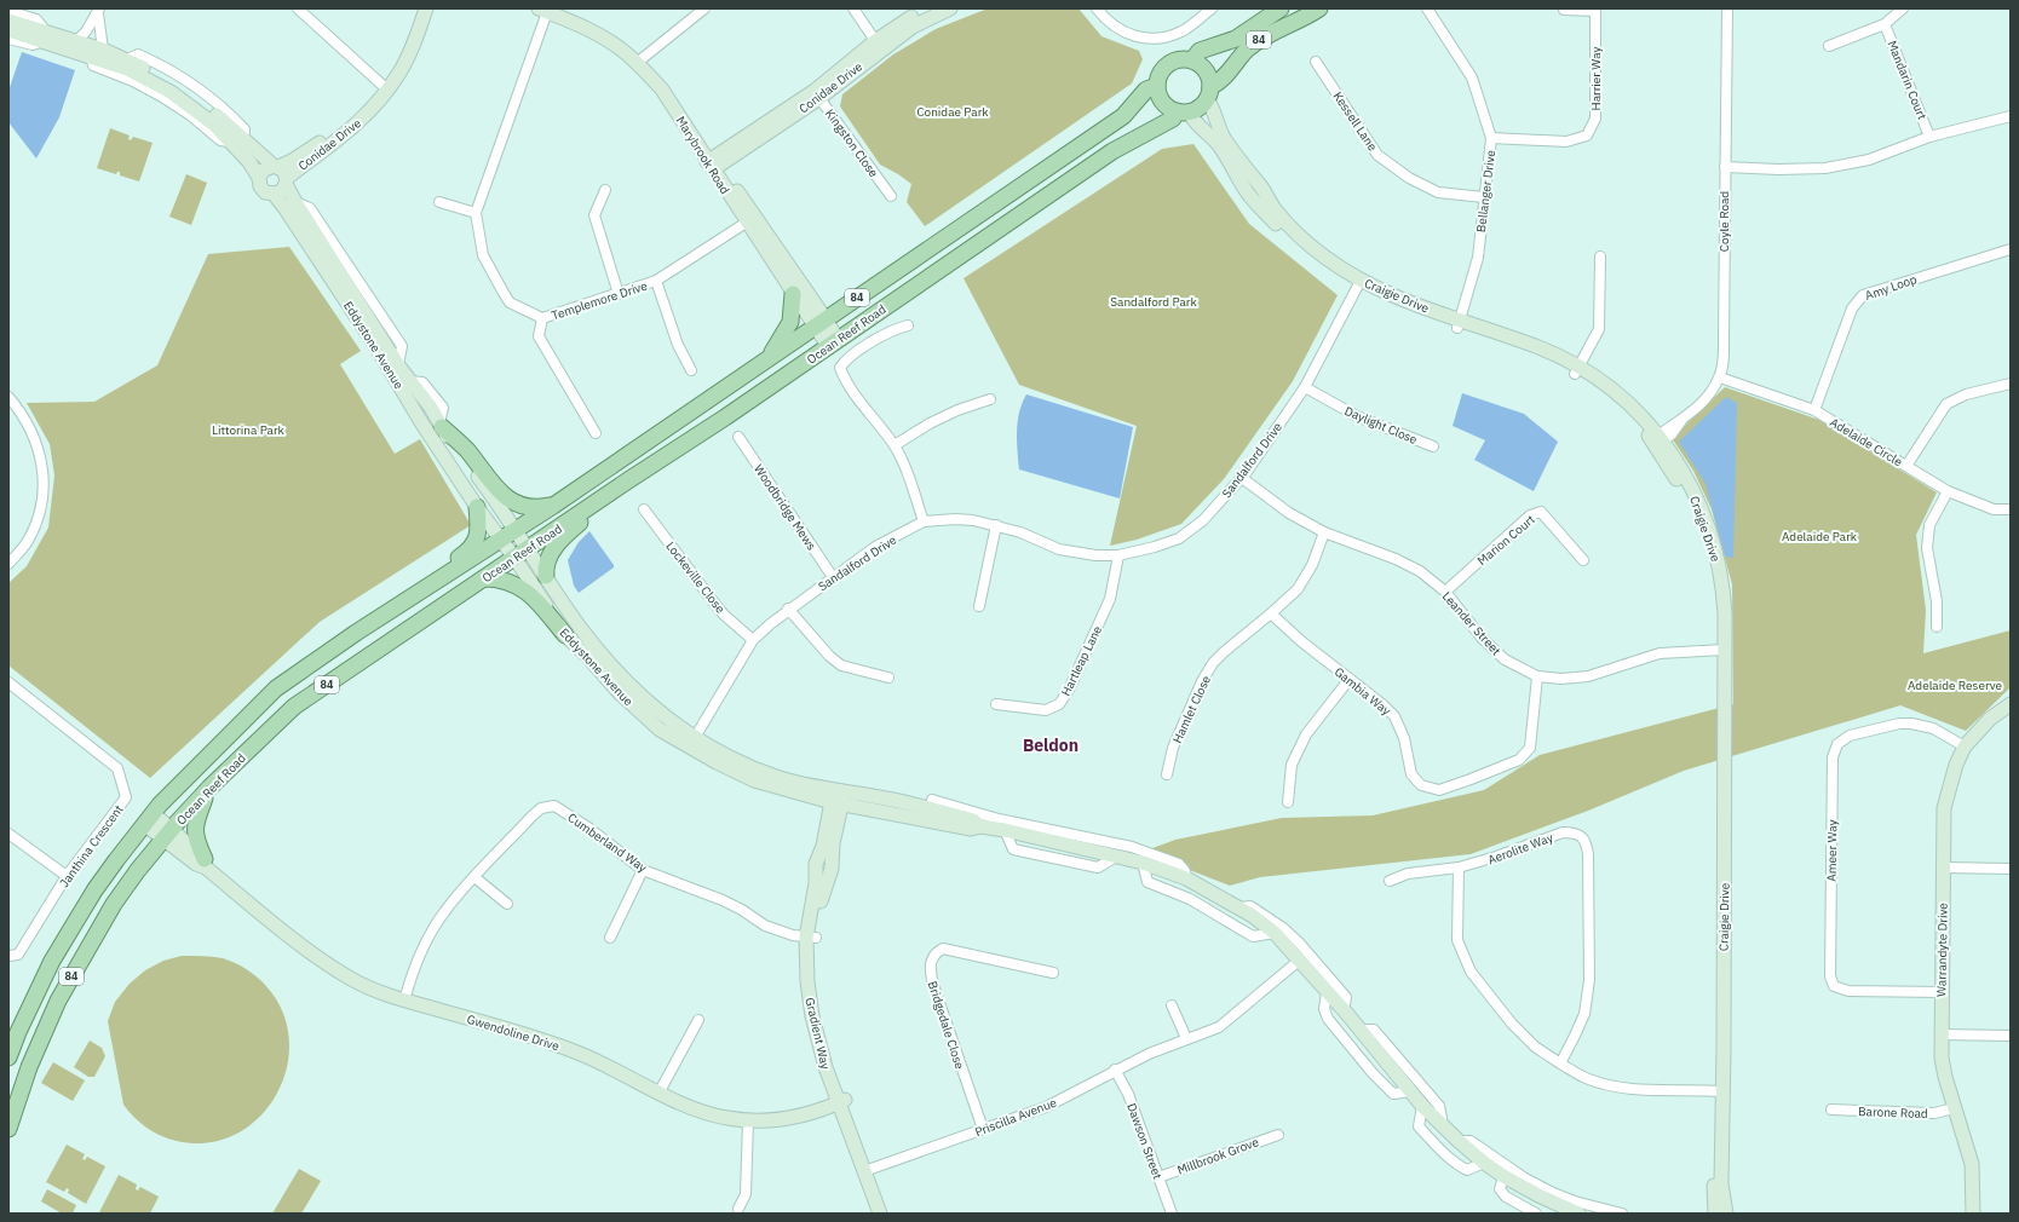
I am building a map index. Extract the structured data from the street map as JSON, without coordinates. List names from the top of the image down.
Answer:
{
  "streets": {
    "main road": [
      "84",
      "Conidae Drive",
      "Marybrook Road",
      "Craigie Drive",
      "Ocean Reef Road",
      "Eddystone Avenue",
      "Warrandyte Drive",
      "Gwendoline Drive",
      "Gradient Way"
    ],
    "street": [
      "Harrier Way",
      "Mandarin Court",
      "Kessell Lane",
      "Kingston Close",
      "Bellanger Drive",
      "Coyle Road",
      "Amy Loop",
      "Templemore Drive",
      "Daylight Close",
      "Adelaide Circle",
      "Sandalford Drive",
      "Woodbridge Mews",
      "Marion Court",
      "Lockeville Close",
      "Leander Street",
      "Hartleap Lane",
      "Gambia Way",
      "Hamlet Close",
      "Cumberland Way",
      "Janthina Crescent",
      "Aerolite Way",
      "Ameer Way",
      "Bridgedale Close",
      "Barone Road",
      "Priscilla Avenue",
      "Dawson Street",
      "Millbrook Grove"
    ]
  },
  "crossings": [
    ["84", "Craigie Drive"],
    ["84", "Ocean Reef Road"],
    ["Harrier Way", "Bellanger Drive"],
    ["Conidae Drive", "Kingston Close"],
    ["Conidae Drive", "Marybrook Road"],
    ["Conidae Drive", "Eddystone Avenue"],
    ["Kessell Lane", "Bellanger Drive"],
    ["Marybrook Road", "Templemore Drive"],
    ["Marybrook Road", "Ocean Reef Road"],
    ["Bellanger Drive", "Craigie Drive"],
    ["Coyle Road", "Craigie Drive"],
    ["Coyle Road", "Adelaide Circle"],
    ["Amy Loop", "Adelaide Circle"],
    ["Craigie Drive", "Ocean Reef Road"],
    ["Craigie Drive", "Sandalford Drive"],
    ["Craigie Drive", "Leander Street"],
    ["Ocean Reef Road", "Eddystone Avenue"],
    ["Ocean Reef Road", "Gwendoline Drive"],
    ["Eddystone Avenue", "Sandalford Drive"],
    ["Eddystone Avenue", "Gradient Way"],
    ["Eddystone Avenue", "Priscilla Avenue"],
    ["Daylight Close", "Sandalford Drive"],
    ["Sandalford Drive", "Woodbridge Mews"],
    ["Sandalford Drive", "Lockeville Close"],
    ["Sandalford Drive", "Leander Street"],
    ["Sandalford Drive", "Hartleap Lane"],
    ["Marion Court", "Leander Street"],
    ["Leander Street", "Gambia Way"],
    ["Gambia Way", "Hamlet Close"],
    ["Cumberland Way", "Gwendoline Drive"],
    ["Cumberland Way", "Gradient Way"],
    ["Ameer Way", "Warrandyte Drive"],
    ["Warrandyte Drive", "Barone Road"],
    ["Bridgedale Close", "Priscilla Avenue"],
    ["Gwendoline Drive", "Gradient Way"],
    ["Gradient Way", "Priscilla Avenue"],
    ["Priscilla Avenue", "Dawson Street"],
    ["Dawson Street", "Millbrook Grove"]
  ],
  "districts": ["Beldon"],
  "parks": [
    "Conidae Park",
    "Sandalford Park",
    "Littorina Park",
    "Adelaide Park",
    "Adelaide Reserve"
  ]
}
